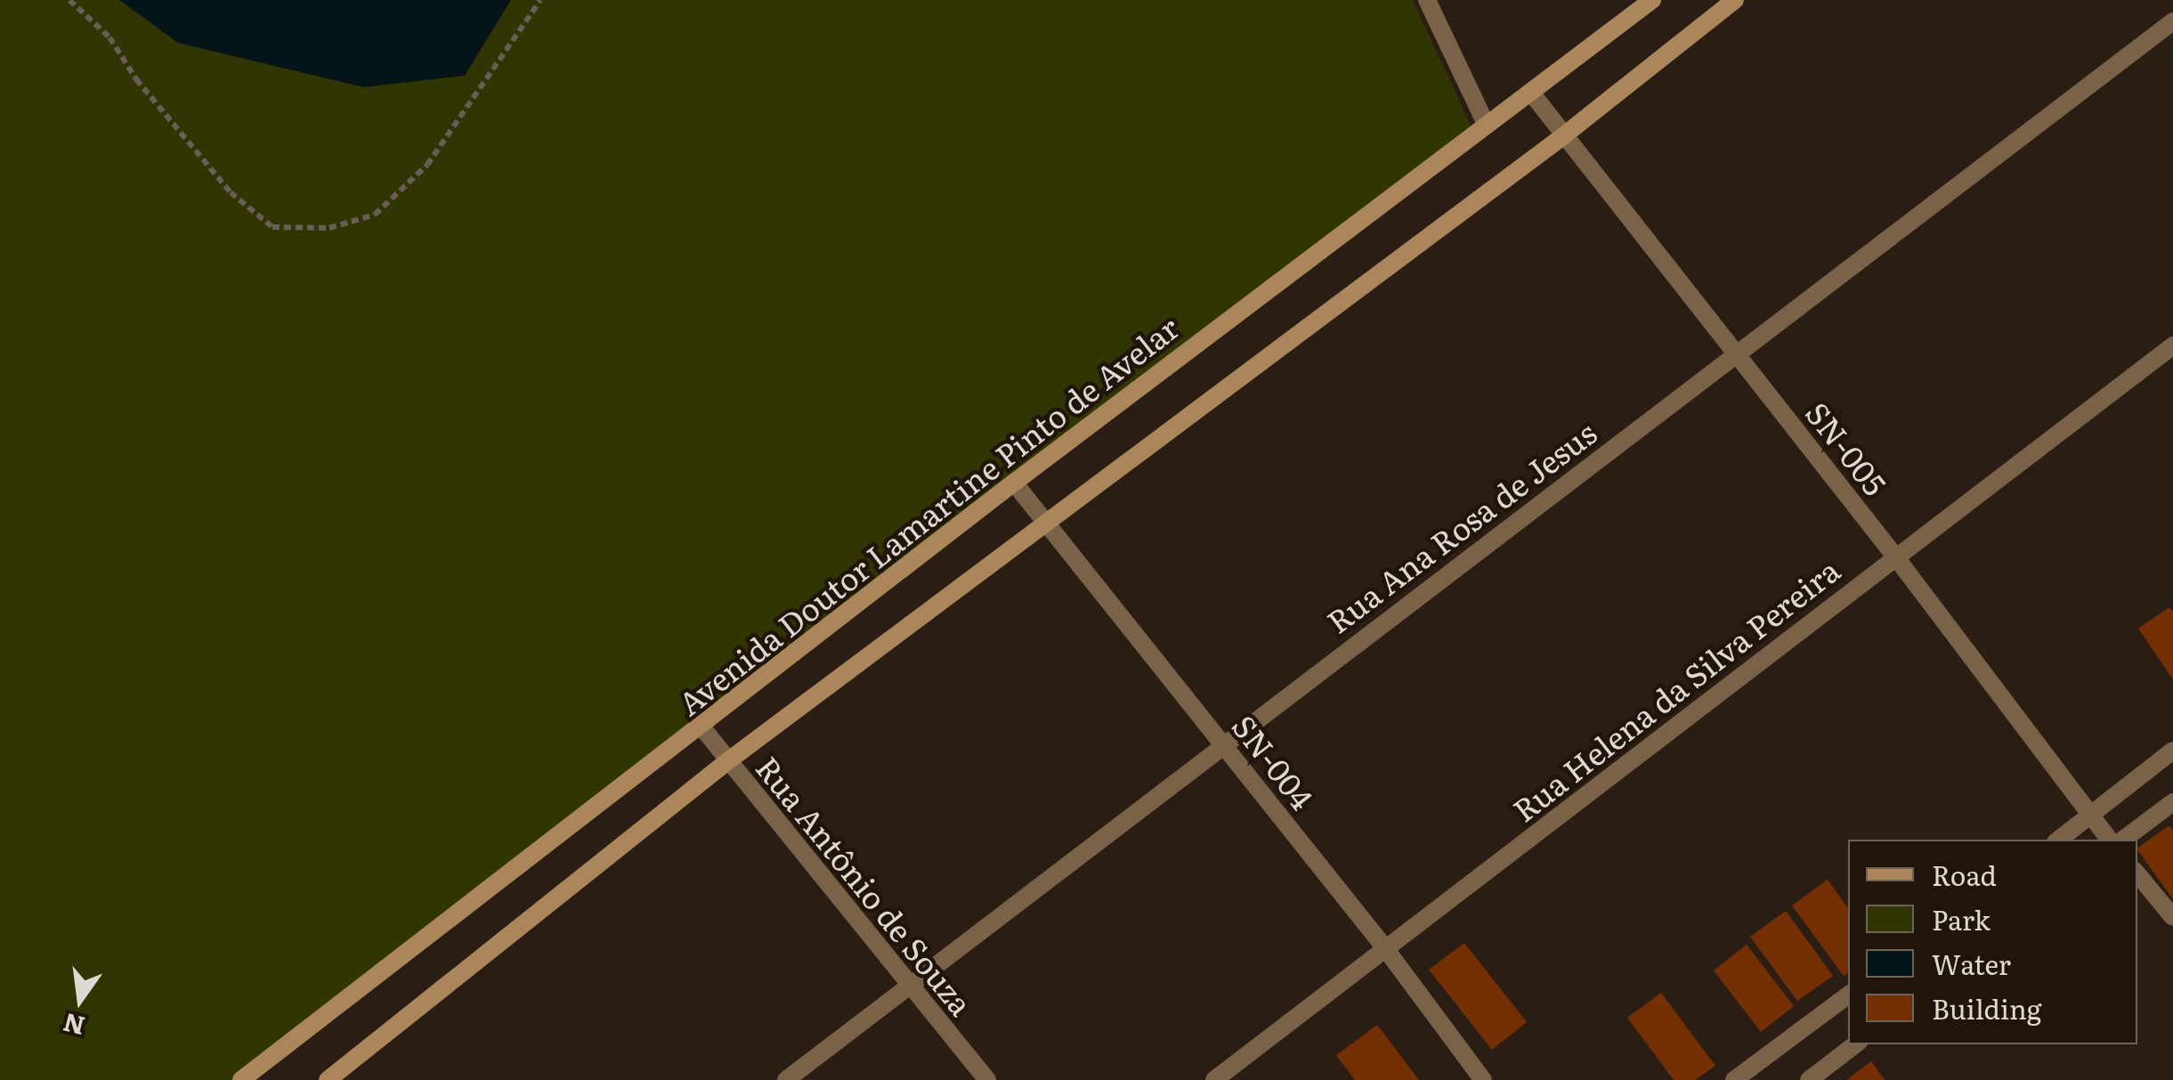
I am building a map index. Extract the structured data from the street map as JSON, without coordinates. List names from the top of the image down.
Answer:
{
  "streets": {
    "main road": ["Avenida Doutor Lamartine Pinto de Avelar"],
    "street": [
      "SN-005",
      "Rua Ana Rosa de Jesus",
      "Rua Helena da Silva Pereira",
      "SN-004",
      "Rua Antônio de Souza"
    ]
  },
  "crossings": [
    ["SN-005", "Avenida Doutor Lamartine Pinto de Avelar"],
    ["SN-005", "Rua Ana Rosa de Jesus"],
    ["SN-005", "Rua Helena da Silva Pereira"],
    ["Avenida Doutor Lamartine Pinto de Avelar", "SN-004"],
    ["Avenida Doutor Lamartine Pinto de Avelar", "Rua Antônio de Souza"],
    ["Rua Ana Rosa de Jesus", "SN-004"],
    ["Rua Ana Rosa de Jesus", "Rua Antônio de Souza"],
    ["Rua Helena da Silva Pereira", "SN-004"]
  ],
  "legend": [
    "Road",
    "Park",
    "Water",
    "Building"
  ],
  "north": "bottom"
}
